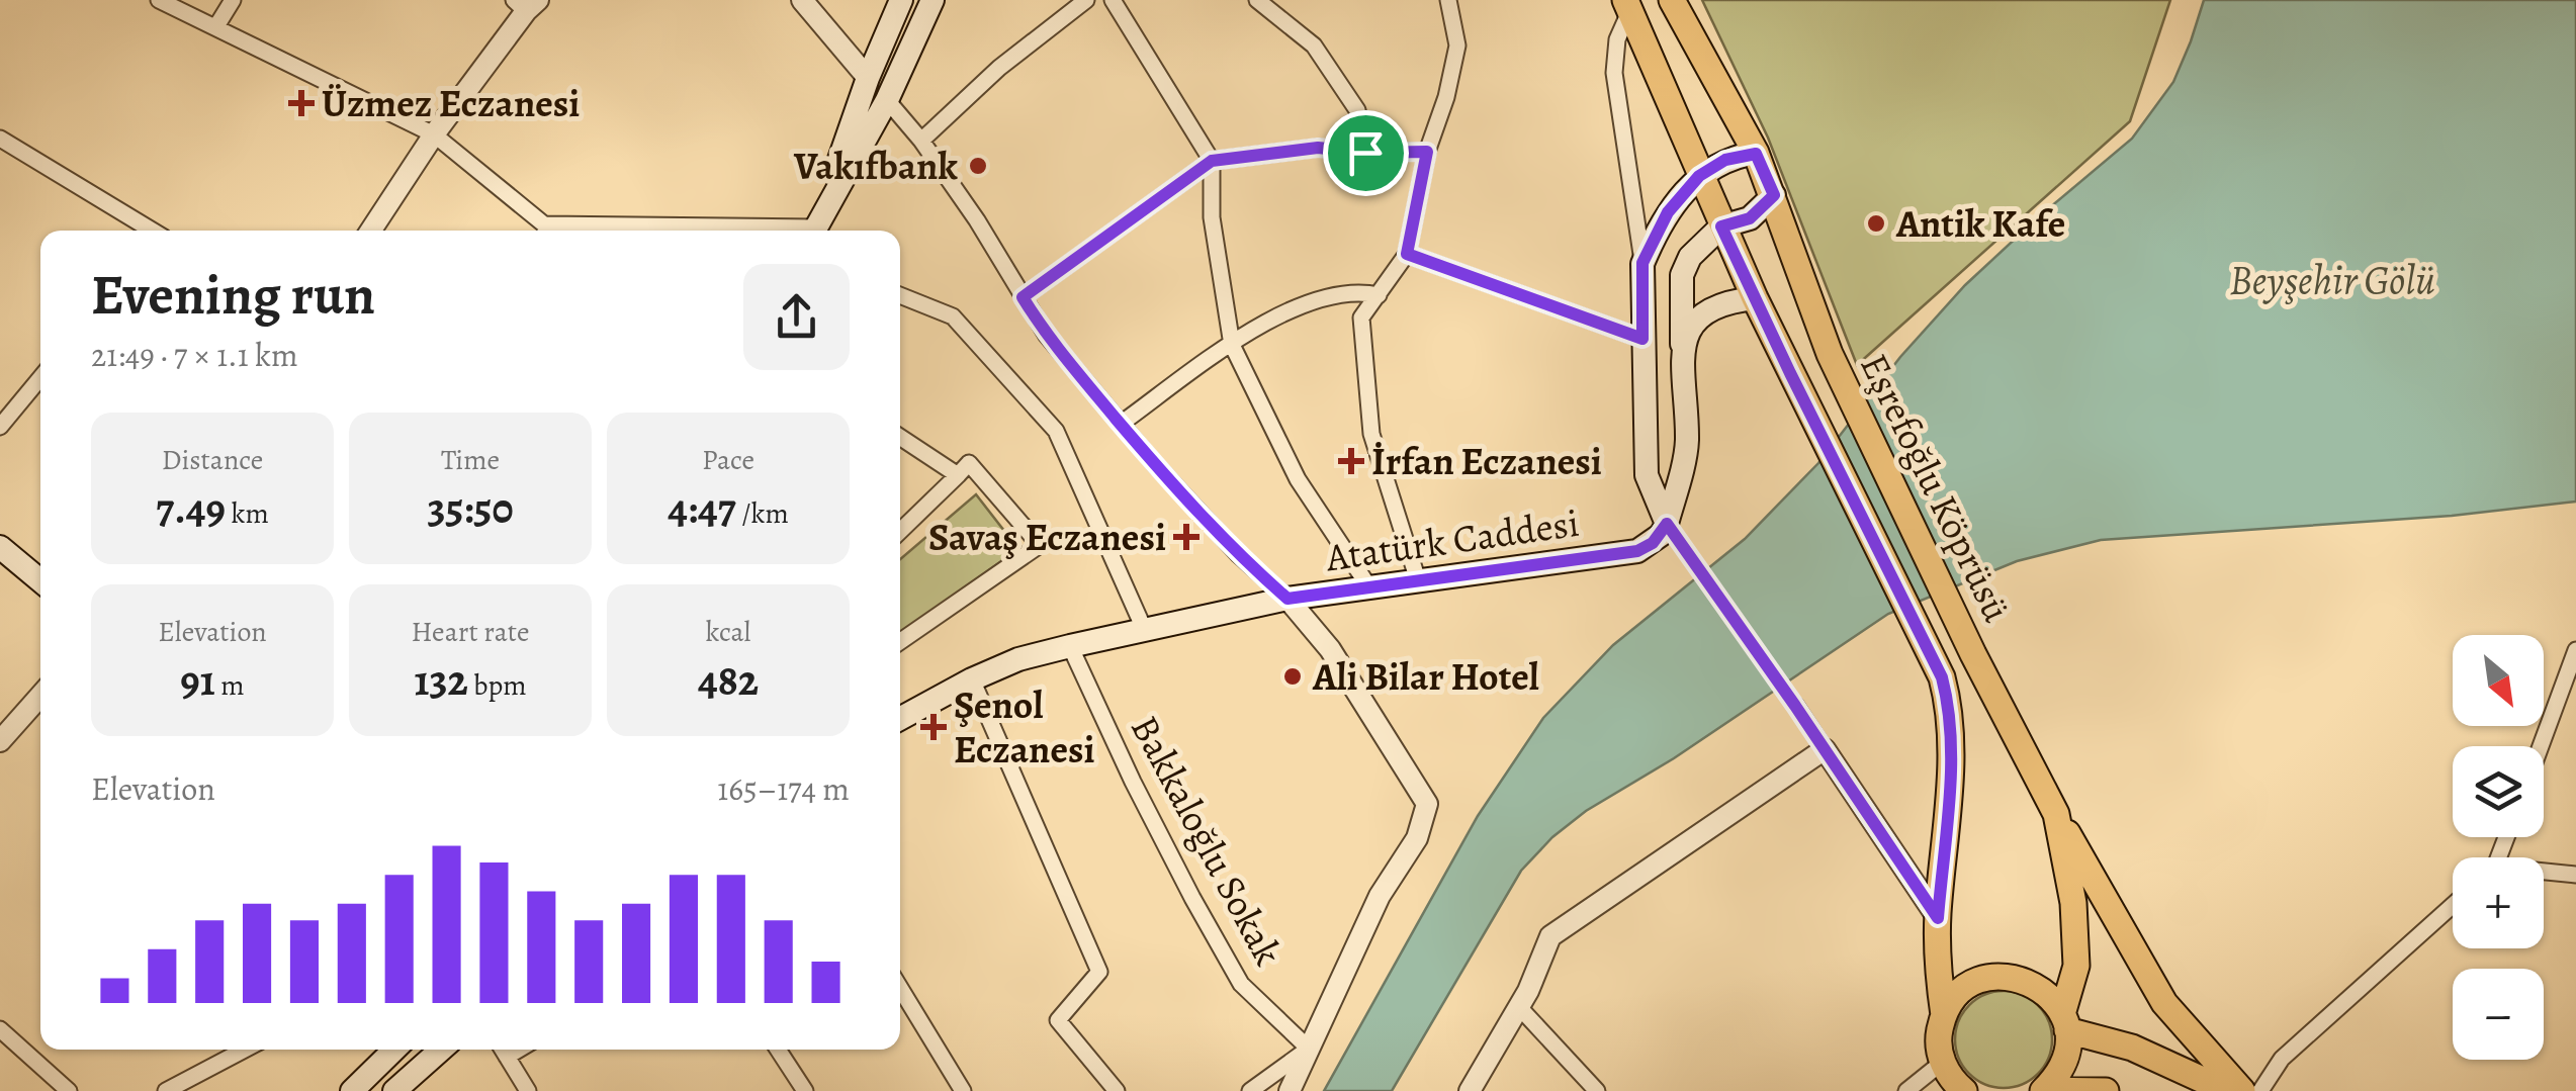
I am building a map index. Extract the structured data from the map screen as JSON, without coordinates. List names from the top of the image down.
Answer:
{
  "streets": {
    "main road": ["Eşrefoğlu Köprüsü", "Atatürk Caddesi"],
    "street": ["Bakkaloğlu Sokak"]
  },
  "crossings": [
    ["Atatürk Caddesi", "Bakkaloğlu Sokak"]
  ],
  "water": ["Beyşehir Gölü"],
  "places": {
    "health": [
      "Üzmez Eczanesi",
      "İrfan Eczanesi",
      "Savaş Eczanesi",
      "Şenol Eczanesi"
    ],
    "other": ["Vakıfbank", "Antik Kafe", "Ali Bilar Hotel"]
  },
  "north": "bottom right",
  "page": {
    "heading": ["Evening run", "21:49 · 7 × 1.1 km"],
    "stats": [
      ["Distance", "7.49 km"],
      ["Time", "35:50"],
      ["Pace", "4:47 /km"],
      ["Elevation", "91 m"],
      ["Heart rate", "132 bpm"],
      ["kcal", "482"]
    ],
    "map_buttons": ["+", "−"],
    "chart": ["Elevation", "165–174 m"]
  }
}
